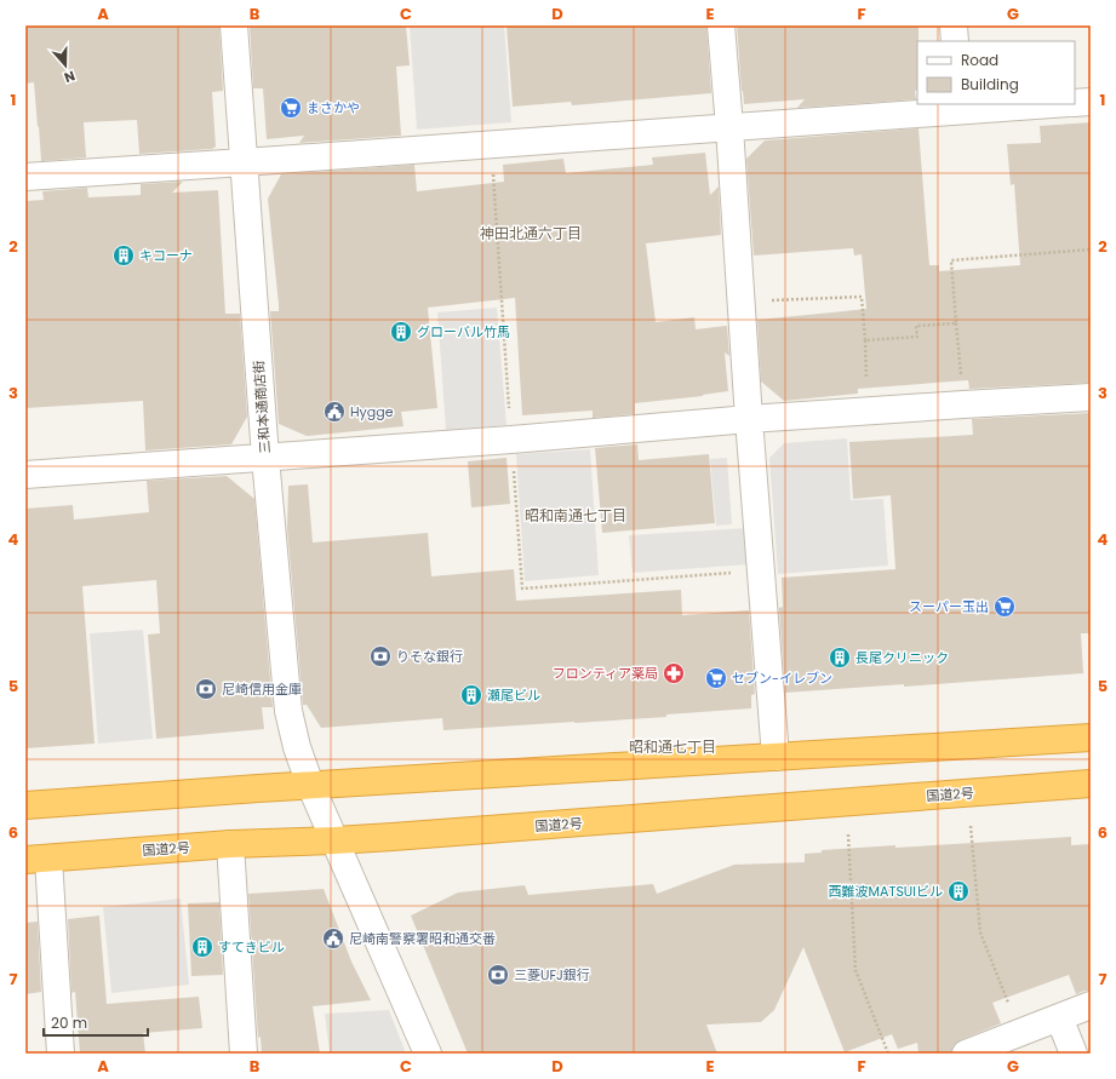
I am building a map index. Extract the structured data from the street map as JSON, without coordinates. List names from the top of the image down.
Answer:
{
  "streets": {
    "highway": ["国道2号"],
    "street": ["三和本通商店街"]
  },
  "crossings": [
    ["三和本通商店街", "国道2号"]
  ],
  "districts": ["神田北通六丁目", "昭和南通七丁目", "昭和通七丁目"],
  "places": {
    "supermarket": ["まさかや", "スーパー玉出", "セブン-イレブン"],
    "building": [
      "キコーナ",
      "グローバル竹馬",
      "長尾クリニック",
      "瀬尾ビル",
      "西難波MATSUIビル",
      "すてきビル"
    ],
    "public building": ["Hygge", "尼崎南警察署昭和通交番"],
    "bank": ["りそな銀行", "尼崎信用金庫", "三菱UFJ銀行"],
    "pharmacy": ["フロンティア薬局"]
  },
  "legend": ["Road", "Building"],
  "scale_bar": "20 m",
  "north": "bottom",
  "grid": {
    "columns": [
      "A",
      "B",
      "C",
      "D",
      "E",
      "F",
      "G"
    ],
    "rows": [
      "1",
      "2",
      "3",
      "4",
      "5",
      "6",
      "7"
    ]
  }
}
